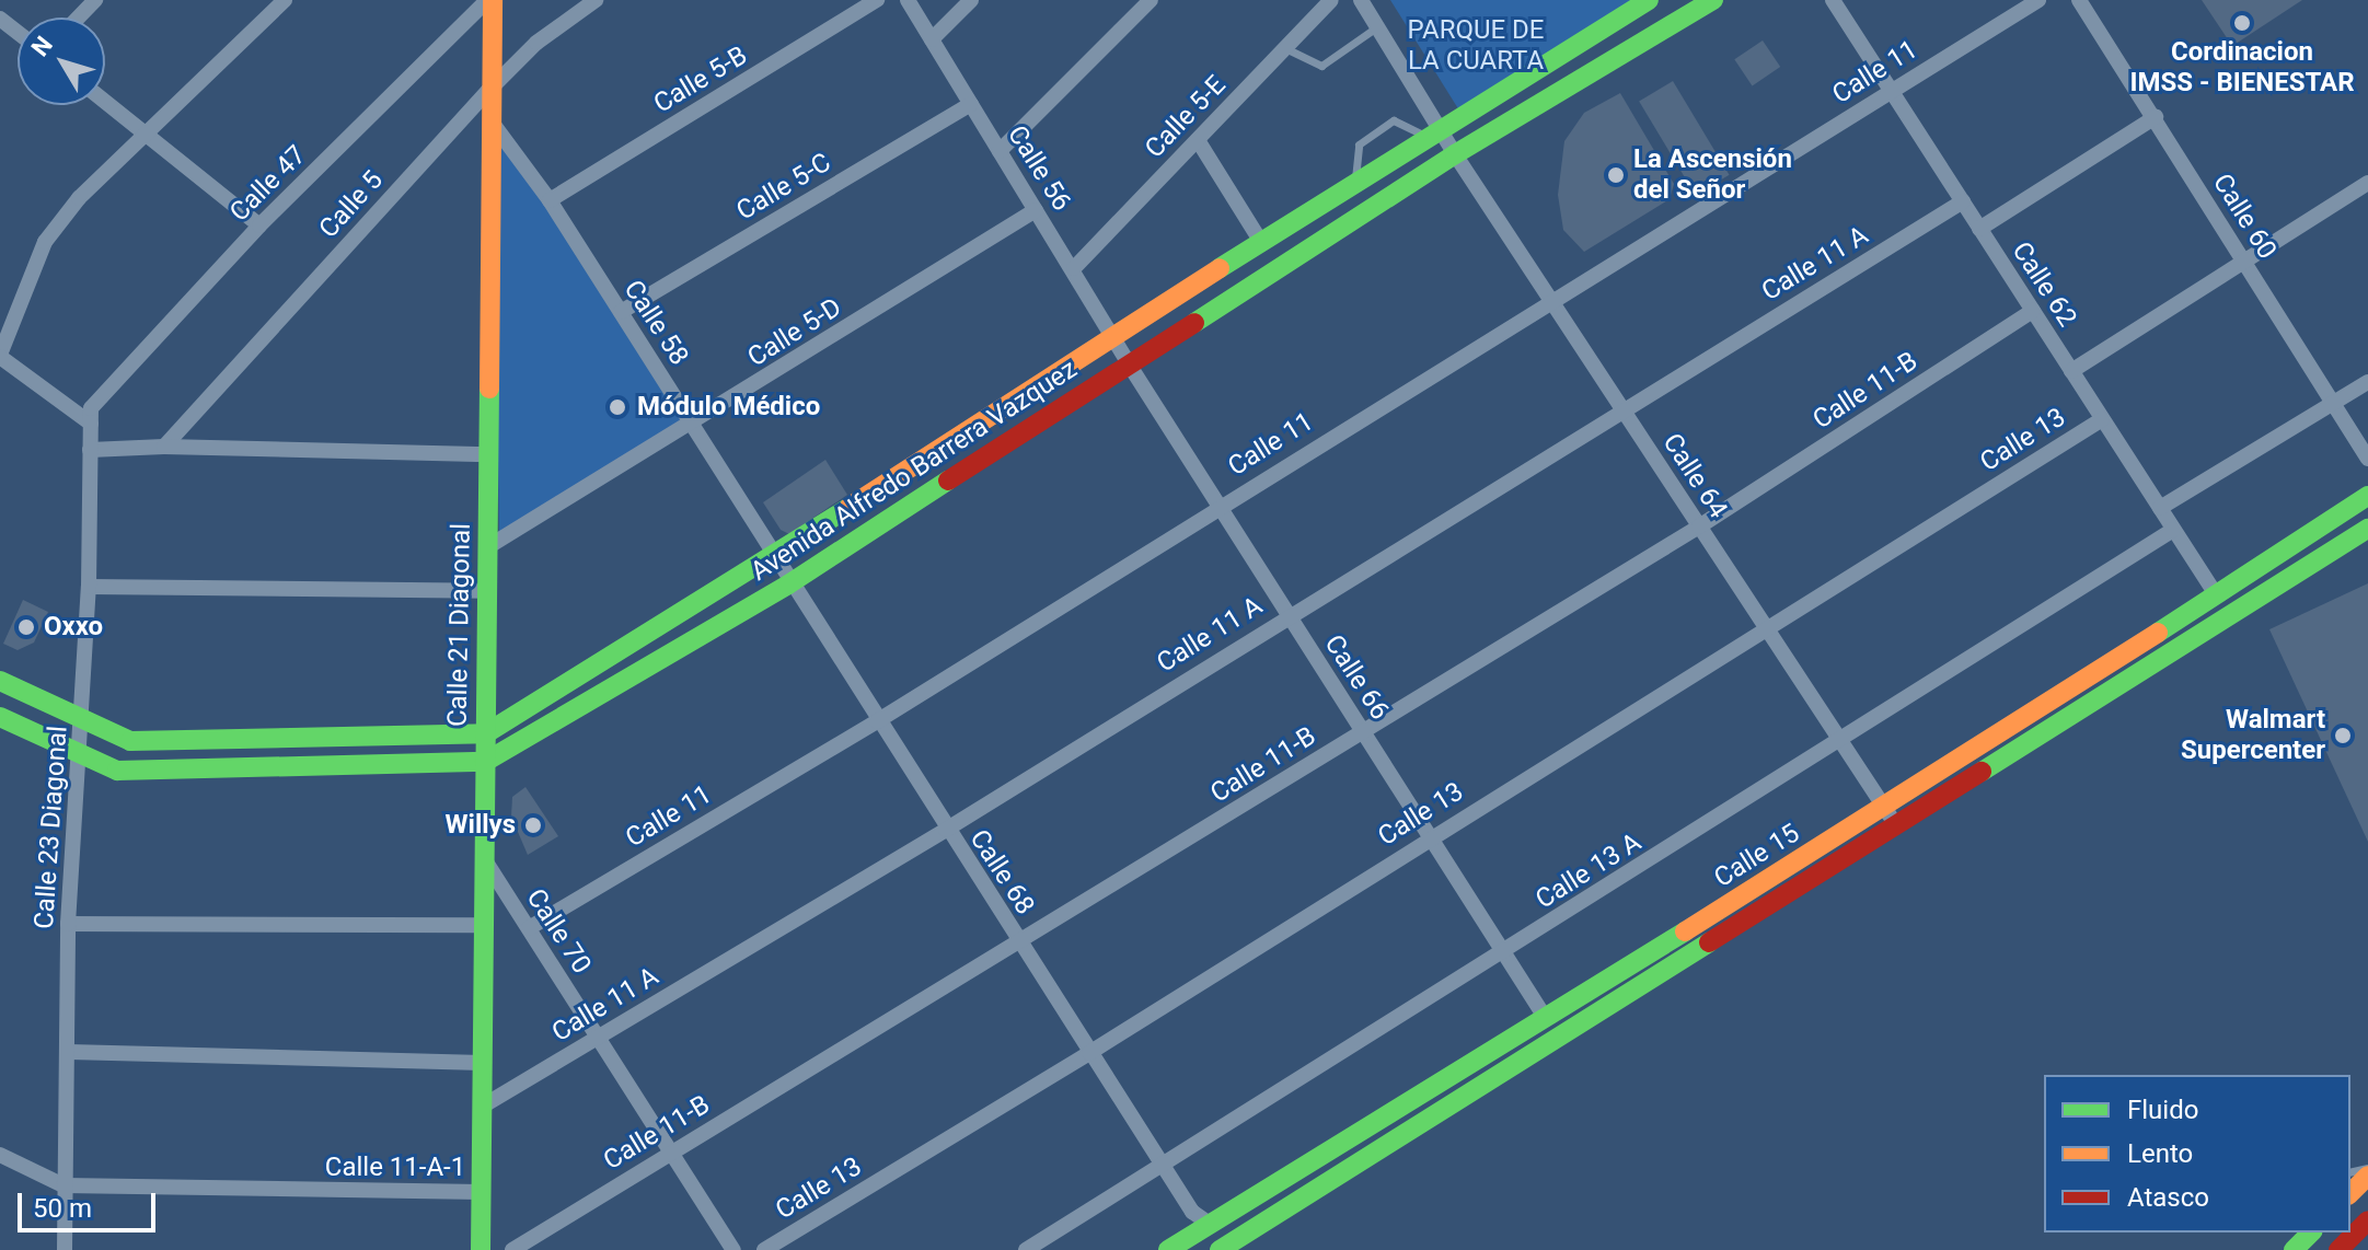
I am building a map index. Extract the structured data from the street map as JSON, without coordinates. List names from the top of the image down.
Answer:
{
  "streets": {
    "street": [
      "Calle 11",
      "Calle 5-B",
      "Calle 5-E",
      "Calle 56",
      "Calle 47",
      "Calle 5-C",
      "Calle 5",
      "Calle 60",
      "Calle 11 A",
      "Calle 62",
      "Calle 58",
      "Calle 5-D",
      "Calle 11-B",
      "Calle 13",
      "Avenida Alfredo Barrera Vazquez",
      "Calle 64",
      "Calle 21 Diagonal",
      "Calle 66",
      "Calle 23 Diagonal",
      "Calle 15",
      "Calle 13 A",
      "Calle 68",
      "Calle 70",
      "Calle 11-A-1"
    ]
  },
  "crossings": [
    ["Calle 11", "Calle 62"],
    ["Calle 11", "Calle 64"],
    ["Calle 11", "Calle 66"],
    ["Calle 11", "Calle 68"],
    ["Calle 11", "Calle 70"],
    ["Calle 5-B", "Calle 58"],
    ["Calle 5-E", "Calle 56"],
    ["Calle 56", "Calle 5-C"],
    ["Calle 56", "Calle 5-D"],
    ["Calle 56", "Avenida Alfredo Barrera Vazquez"],
    ["Calle 56", "Calle 66"],
    ["Calle 47", "Calle 21 Diagonal"],
    ["Calle 47", "Calle 23 Diagonal"],
    ["Calle 5-C", "Calle 58"],
    ["Calle 5", "Calle 21 Diagonal"],
    ["Calle 60", "Calle 13"],
    ["Calle 11 A", "Calle 62"],
    ["Calle 11 A", "Calle 64"],
    ["Calle 11 A", "Calle 21 Diagonal"],
    ["Calle 11 A", "Calle 66"],
    ["Calle 11 A", "Calle 68"],
    ["Calle 11 A", "Calle 70"],
    ["Calle 62", "Calle 11-B"],
    ["Calle 62", "Calle 13"],
    ["Calle 62", "Calle 15"],
    ["Calle 62", "Calle 13 A"],
    ["Calle 58", "Calle 5-D"],
    ["Calle 58", "Avenida Alfredo Barrera Vazquez"],
    ["Calle 58", "Calle 21 Diagonal"],
    ["Calle 58", "Calle 68"],
    ["Calle 5-D", "Calle 21 Diagonal"],
    ["Calle 11-B", "Calle 64"],
    ["Calle 11-B", "Calle 66"],
    ["Calle 11-B", "Calle 68"],
    ["Calle 11-B", "Calle 70"],
    ["Calle 13", "Calle 64"],
    ["Calle 13", "Calle 66"],
    ["Calle 13", "Calle 68"],
    ["Avenida Alfredo Barrera Vazquez", "Calle 64"],
    ["Avenida Alfredo Barrera Vazquez", "Calle 21 Diagonal"],
    ["Avenida Alfredo Barrera Vazquez", "Calle 66"],
    ["Avenida Alfredo Barrera Vazquez", "Calle 23 Diagonal"],
    ["Avenida Alfredo Barrera Vazquez", "Calle 68"],
    ["Calle 64", "Calle 15"],
    ["Calle 64", "Calle 13 A"],
    ["Calle 21 Diagonal", "Calle 70"],
    ["Calle 21 Diagonal", "Calle 11-A-1"],
    ["Calle 66", "Calle 15"],
    ["Calle 66", "Calle 13 A"],
    ["Calle 23 Diagonal", "Calle 11-A-1"],
    ["Calle 15", "Calle 68"],
    ["Calle 13 A", "Calle 68"]
  ],
  "parks": ["PARQUE DE LA CUARTA"],
  "places": [
    "Cordinacion IMSS - BIENESTAR",
    "La Ascensión del Señor",
    "Módulo Médico",
    "Oxxo",
    "Walmart Supercenter",
    "Willys"
  ],
  "legend": ["Fluido", "Lento", "Atasco"],
  "scale_bar": "50 m",
  "north": "top left"
}
